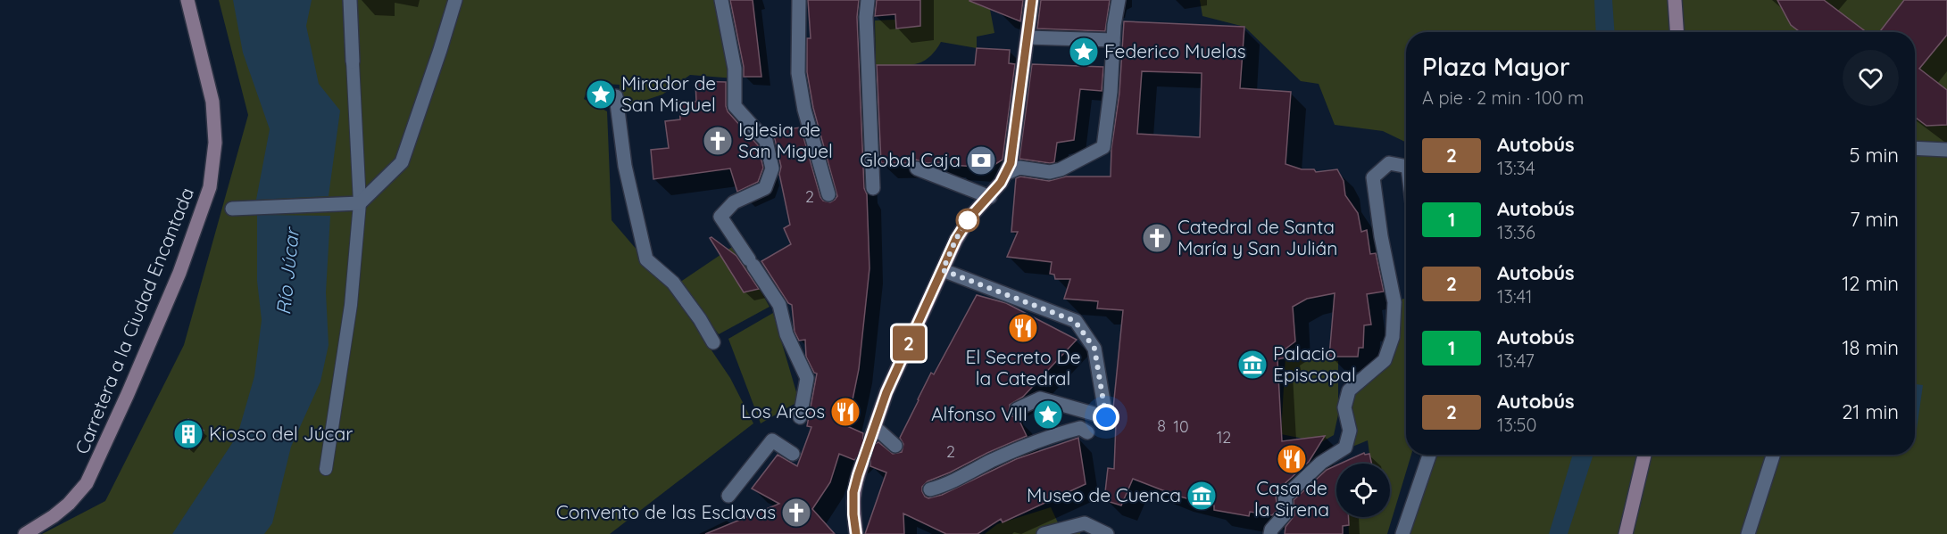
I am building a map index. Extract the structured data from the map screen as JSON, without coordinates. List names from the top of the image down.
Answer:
{
  "streets": {
    "street": ["Carretera a la Ciudad Encantada"]
  },
  "water": ["Río Júcar"],
  "places": {
    "place": ["Federico Muelas", "Mirador de San Miguel", "Alfonso VIII"],
    "church": ["Iglesia de San Miguel", "Catedral de Santa María y San Julián", "Convento de las Esclavas"],
    "bank": ["Global Caja"],
    "restaurant": ["El Secreto De la Catedral", "Los Arcos", "Casa de la Sirena"],
    "museum": ["Palacio Episcopal", "Museo de Cuenca"],
    "building": ["Kiosco del Júcar"]
  },
  "lines": ["bus line 2"],
  "house_numbers": [
    "2",
    "8",
    "10",
    "12",
    "2"
  ],
  "page": {
    "on_map": "2",
    "heading": ["Plaza Mayor", "A pie · 2 min · 100 m"],
    "list": [
      {
        "mark": "2",
        "name": "Autobús",
        "note": "13:34",
        "value": "5 min"
      },
      {
        "mark": "1",
        "name": "Autobús",
        "note": "13:36",
        "value": "7 min"
      },
      {
        "mark": "2",
        "name": "Autobús",
        "note": "13:41",
        "value": "12 min"
      },
      {
        "mark": "1",
        "name": "Autobús",
        "note": "13:47",
        "value": "18 min"
      },
      {
        "mark": "2",
        "name": "Autobús",
        "note": "13:50",
        "value": "21 min"
      }
    ]
  }
}
